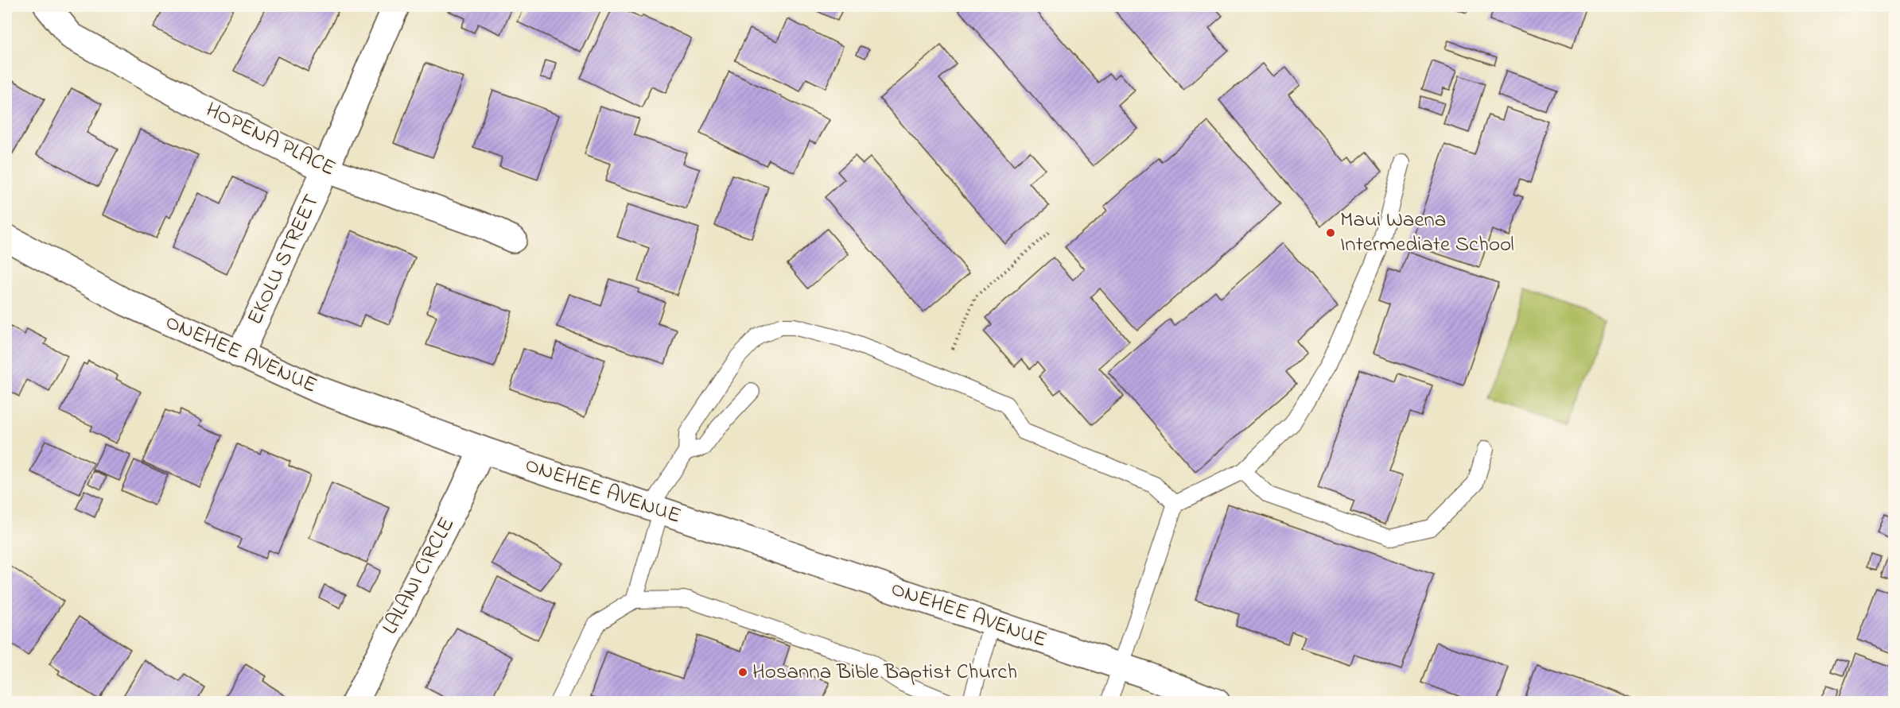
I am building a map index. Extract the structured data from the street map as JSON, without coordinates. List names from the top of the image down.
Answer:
{
  "streets": {
    "street": [
      "HOPENA PLACE",
      "EKOLU STREET",
      "ONEHEE AVENUE",
      "LALANI CIRCLE"
    ]
  },
  "crossings": [
    ["HOPENA PLACE", "EKOLU STREET"],
    ["EKOLU STREET", "ONEHEE AVENUE"],
    ["ONEHEE AVENUE", "LALANI CIRCLE"]
  ],
  "places": ["Maui Waena Intermediate School", "Hosanna Bible Baptist Church"]
}
